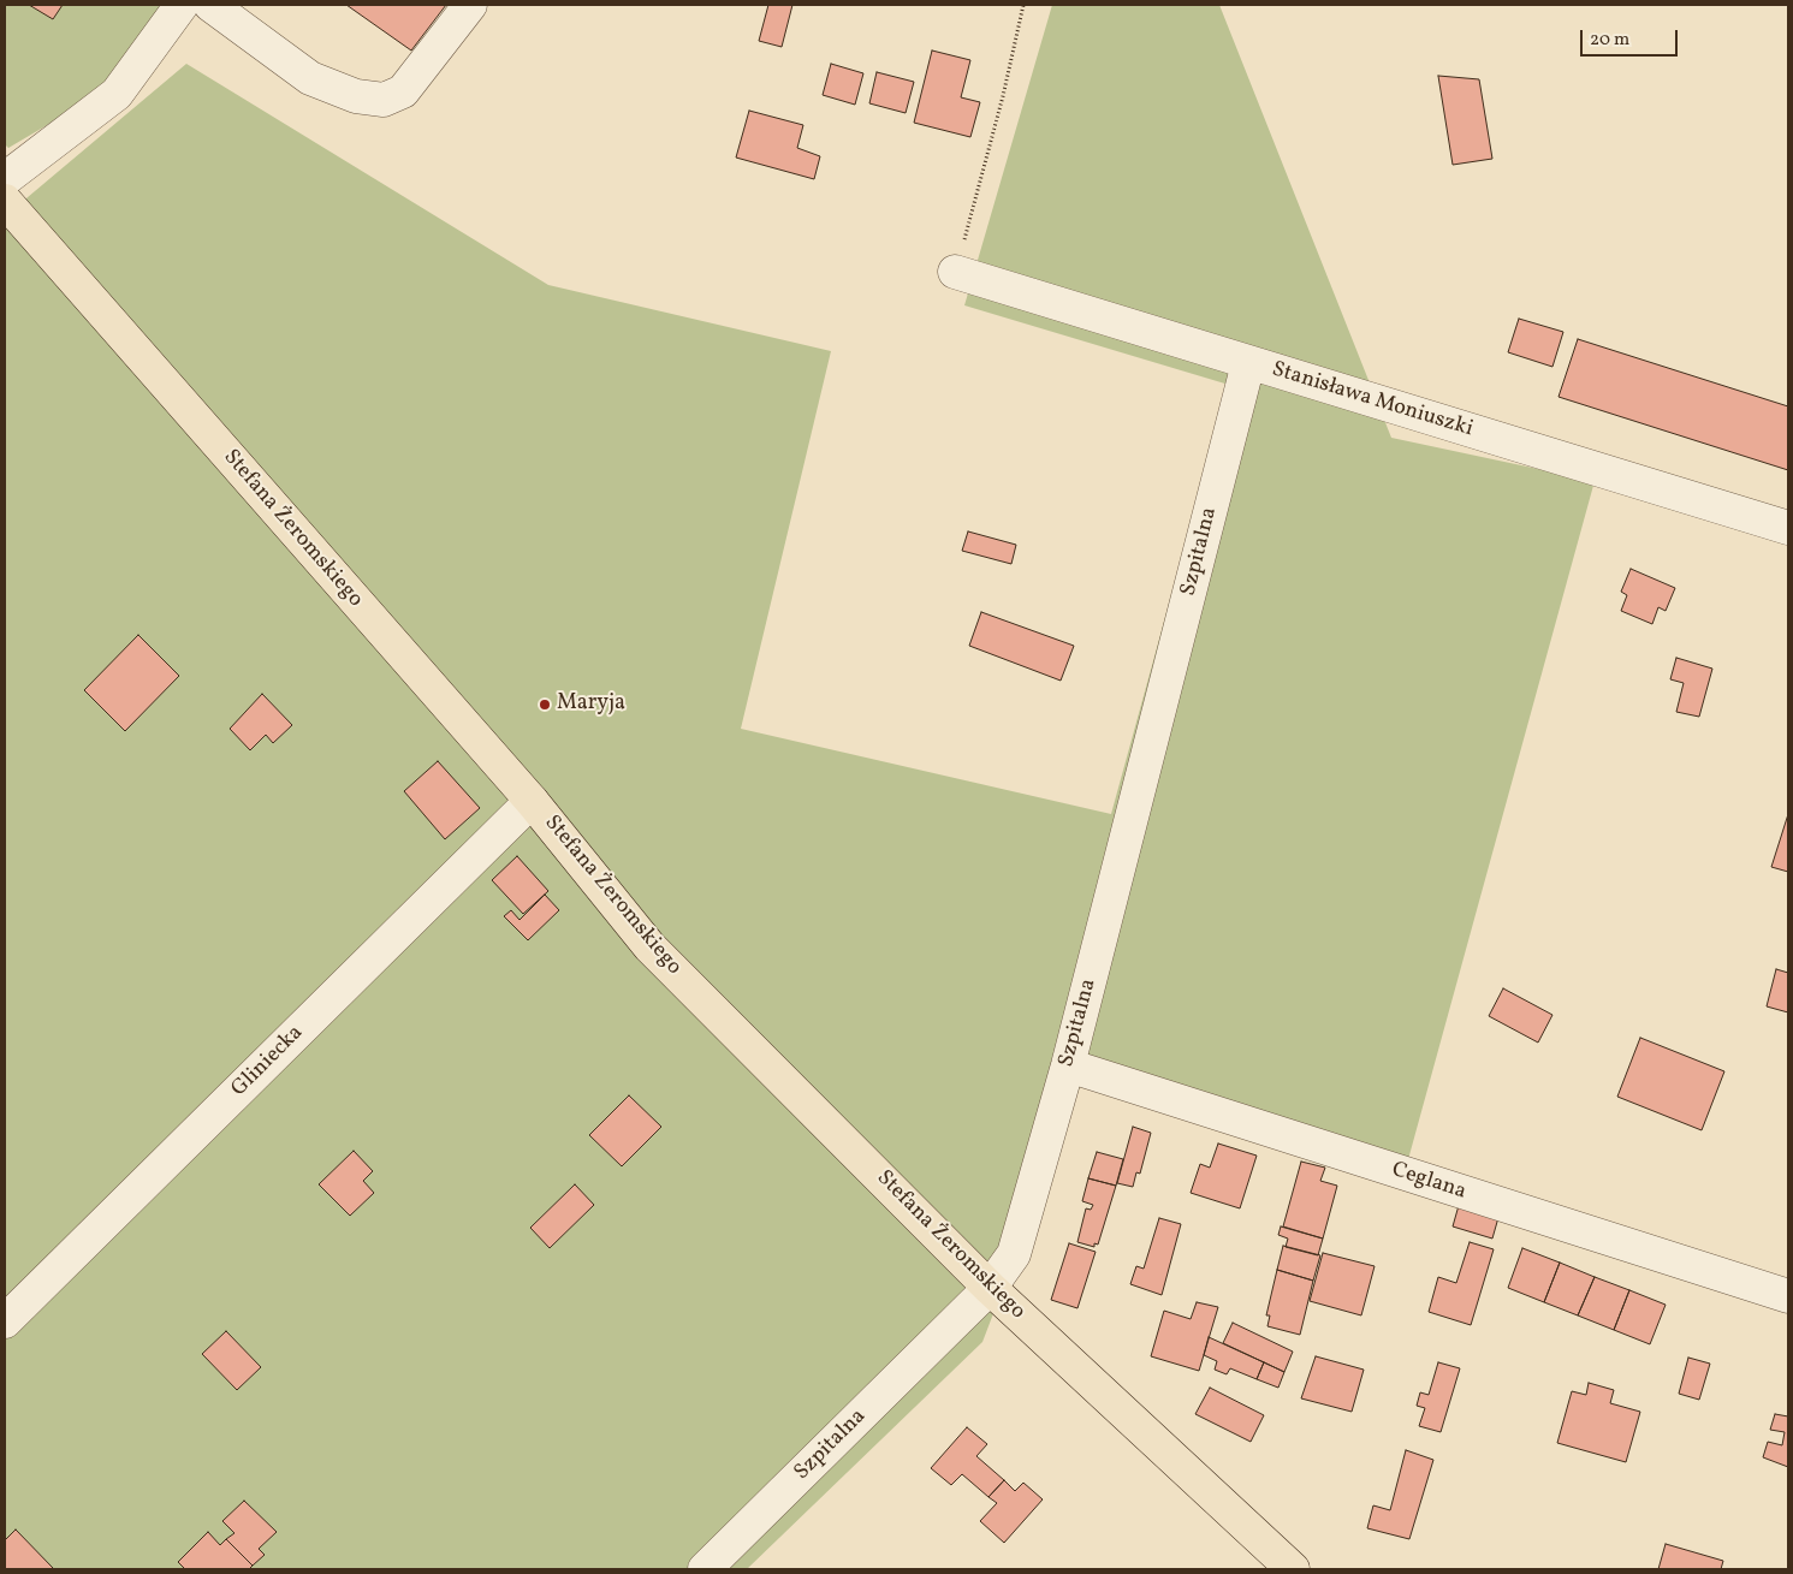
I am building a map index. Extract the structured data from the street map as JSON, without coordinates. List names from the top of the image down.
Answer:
{
  "streets": {
    "main road": ["Stefana Żeromskiego"],
    "street": [
      "Stanisława Moniuszki",
      "Szpitalna",
      "Gliniecka",
      "Ceglana"
    ]
  },
  "crossings": [
    ["Stanisława Moniuszki", "Szpitalna"],
    ["Stefana Żeromskiego", "Szpitalna"],
    ["Stefana Żeromskiego", "Gliniecka"],
    ["Szpitalna", "Ceglana"]
  ],
  "places": ["Maryja"],
  "scale_bar": "20 m"
}
